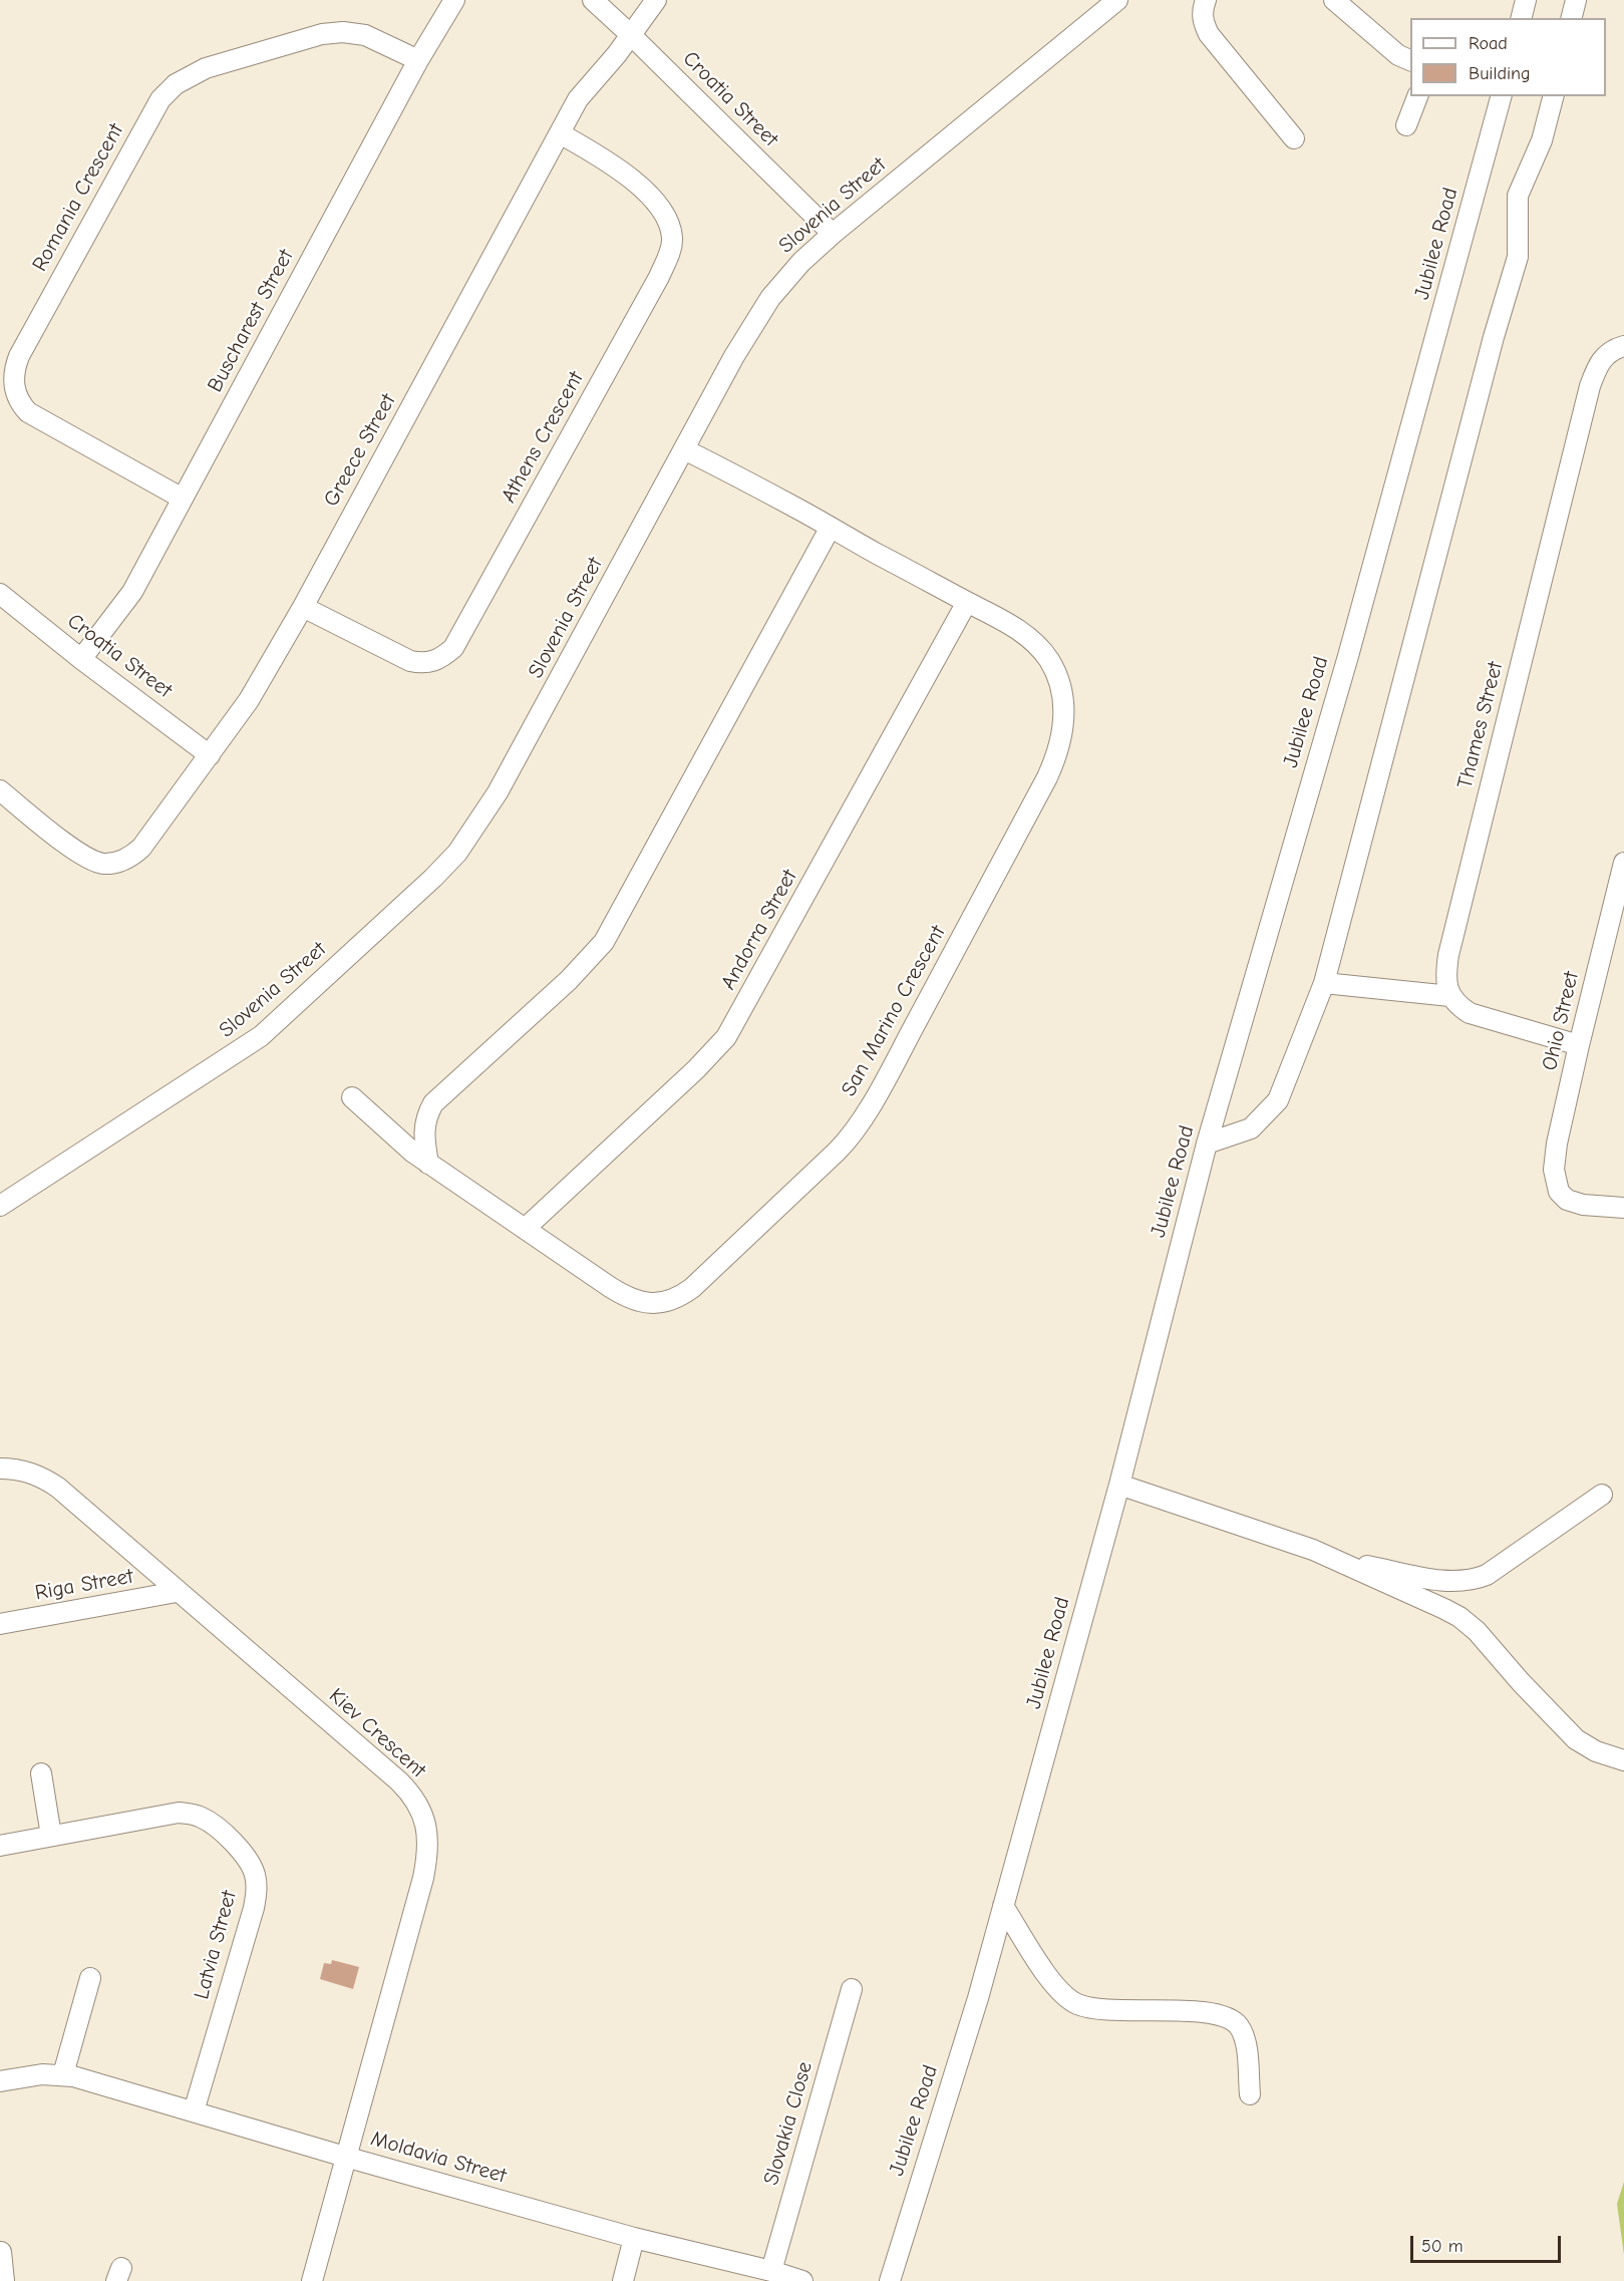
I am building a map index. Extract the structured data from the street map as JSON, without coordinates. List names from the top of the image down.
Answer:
{
  "streets": {
    "street": [
      "Croatia Street",
      "Romania Crescent",
      "Slovenia Street",
      "Jubilee Road",
      "Buscharest Street",
      "Athens Crescent",
      "Greece Street",
      "Thames Street",
      "Andorra Street",
      "San Marino Crescent",
      "Ohio Street",
      "Riga Street",
      "Kiev Crescent",
      "Latvia Street",
      "Slovakia Close",
      "Moldavia Street"
    ]
  },
  "crossings": [
    ["Croatia Street", "Slovenia Street"],
    ["Croatia Street", "Buscharest Street"],
    ["Croatia Street", "Greece Street"],
    ["Romania Crescent", "Buscharest Street"],
    ["Slovenia Street", "San Marino Crescent"],
    ["Athens Crescent", "Greece Street"],
    ["Andorra Street", "San Marino Crescent"],
    ["Riga Street", "Kiev Crescent"],
    ["Kiev Crescent", "Moldavia Street"],
    ["Latvia Street", "Moldavia Street"],
    ["Slovakia Close", "Moldavia Street"]
  ],
  "legend": ["Road", "Building"],
  "scale_bar": "50 m"
}
